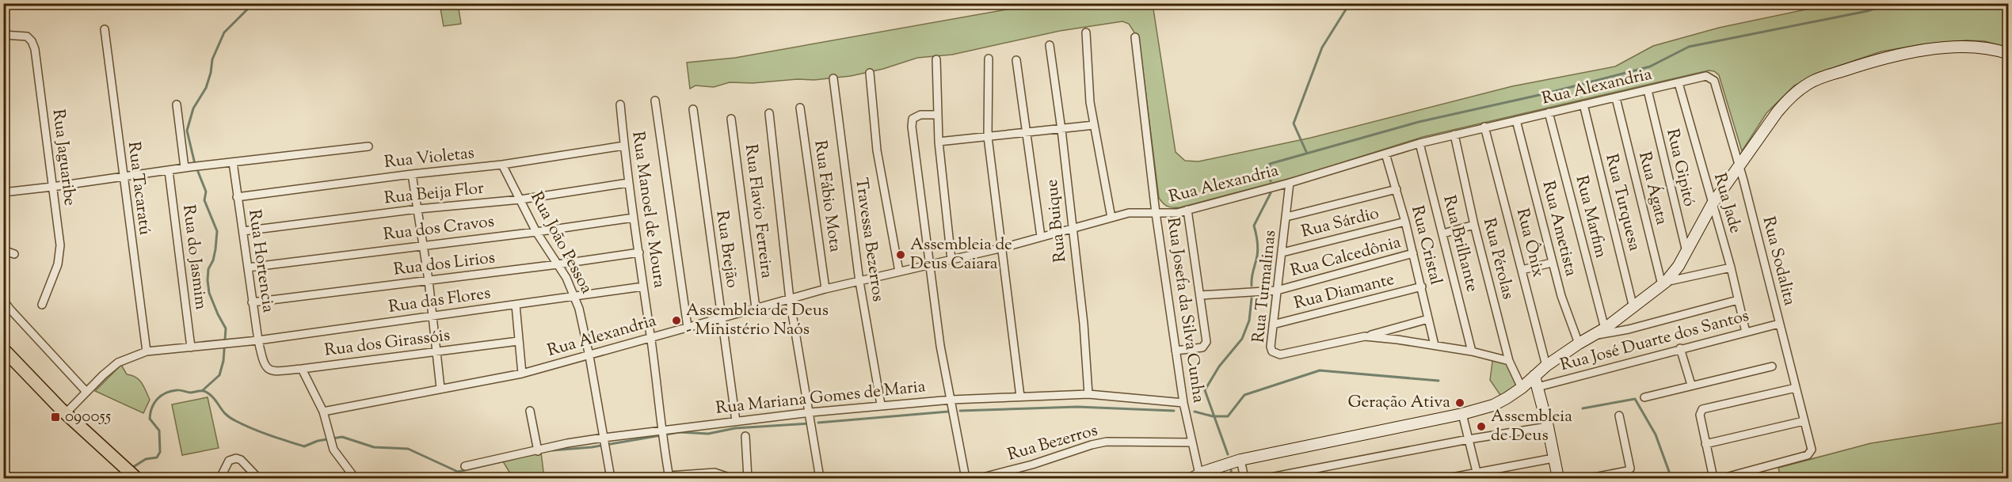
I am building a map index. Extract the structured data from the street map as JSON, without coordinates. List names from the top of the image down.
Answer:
{
  "streets": {
    "street": [
      "Rua Alexandria",
      "Rua Jaguaribe",
      "Rua Violetas",
      "Rua Gipitó",
      "Rua Tacaratú",
      "Rua Ágata",
      "Rua Beija Flor",
      "Rua Fábio Mota",
      "Rua Turquesa",
      "Rua Jade",
      "Rua Manoel de Moura",
      "Rua Flavio Ferreira",
      "Rua Marfim",
      "Rua Buique",
      "Rua Sárdio",
      "Rua dos Cravos",
      "Rua Ametista",
      "Travessa Bezerros",
      "Rua João Pessoa",
      "Rua Ônix",
      "Rua Brilhante",
      "Rua Cristal",
      "Rua Brejão",
      "Rua do Jasmim",
      "Rua Calcedônia",
      "Rua Pérolas",
      "Rua Hortencia",
      "Rua Sodalita",
      "Rua dos Lirios",
      "Rua Turmalinas",
      "Rua Diamante",
      "Rua das Flores",
      "Rua Josefa da Silva Cunha",
      "Rua José Duarte dos Santos",
      "Rua dos Girassóis",
      "Rua Mariana Gomes de Maria",
      "Rua Bezerros"
    ]
  },
  "crossings": [
    ["Rua Alexandria", "Rua Gipitó"],
    ["Rua Alexandria", "Rua Ágata"],
    ["Rua Alexandria", "Rua Fábio Mota"],
    ["Rua Alexandria", "Rua Turquesa"],
    ["Rua Alexandria", "Rua Jade"],
    ["Rua Alexandria", "Rua Manoel de Moura"],
    ["Rua Alexandria", "Rua Flavio Ferreira"],
    ["Rua Alexandria", "Rua Marfim"],
    ["Rua Alexandria", "Rua Buique"],
    ["Rua Alexandria", "Rua Ametista"],
    ["Rua Alexandria", "Travessa Bezerros"],
    ["Rua Alexandria", "Rua João Pessoa"],
    ["Rua Alexandria", "Rua Ônix"],
    ["Rua Alexandria", "Rua Brilhante"],
    ["Rua Alexandria", "Rua Cristal"],
    ["Rua Alexandria", "Rua Brejão"],
    ["Rua Alexandria", "Rua Pérolas"],
    ["Rua Alexandria", "Rua Sodalita"],
    ["Rua Alexandria", "Rua Turmalinas"],
    ["Rua Alexandria", "Rua Josefa da Silva Cunha"],
    ["Rua Violetas", "Rua Manoel de Moura"],
    ["Rua Violetas", "Rua João Pessoa"],
    ["Rua Violetas", "Rua Hortencia"],
    ["Rua Beija Flor", "Rua Manoel de Moura"],
    ["Rua Beija Flor", "Rua João Pessoa"],
    ["Rua Beija Flor", "Rua Hortencia"],
    ["Rua Jade", "Rua José Duarte dos Santos"],
    ["Rua Manoel de Moura", "Rua dos Cravos"],
    ["Rua Manoel de Moura", "Rua dos Lirios"],
    ["Rua Manoel de Moura", "Rua das Flores"],
    ["Rua Manoel de Moura", "Rua Mariana Gomes de Maria"],
    ["Rua Buique", "Rua Mariana Gomes de Maria"],
    ["Rua Sárdio", "Rua Cristal"],
    ["Rua Sárdio", "Rua Turmalinas"],
    ["Rua dos Cravos", "Rua João Pessoa"],
    ["Rua dos Cravos", "Rua Hortencia"],
    ["Travessa Bezerros", "Rua Mariana Gomes de Maria"],
    ["Rua João Pessoa", "Rua dos Lirios"],
    ["Rua João Pessoa", "Rua das Flores"],
    ["Rua João Pessoa", "Rua Mariana Gomes de Maria"],
    ["Rua Brilhante", "Rua Turmalinas"],
    ["Rua Cristal", "Rua Calcedônia"],
    ["Rua Cristal", "Rua Turmalinas"],
    ["Rua Cristal", "Rua Diamante"],
    ["Rua Brejão", "Rua Mariana Gomes de Maria"],
    ["Rua do Jasmim", "Rua das Flores"],
    ["Rua Calcedônia", "Rua Turmalinas"],
    ["Rua Pérolas", "Rua Turmalinas"],
    ["Rua Hortencia", "Rua dos Lirios"],
    ["Rua Hortencia", "Rua das Flores"],
    ["Rua Hortencia", "Rua dos Girassóis"],
    ["Rua Sodalita", "Rua José Duarte dos Santos"],
    ["Rua Turmalinas", "Rua Diamante"],
    ["Rua Josefa da Silva Cunha", "Rua Mariana Gomes de Maria"],
    ["Rua Josefa da Silva Cunha", "Rua Bezerros"]
  ],
  "places": {
    "other": [
      "Assembleia de Deus Caiara",
      "Assembleia de Deus - Ministério Naós",
      "Geração Ativa",
      "Assembleia de Deus"
    ],
    "transit": ["090055"]
  }
}
